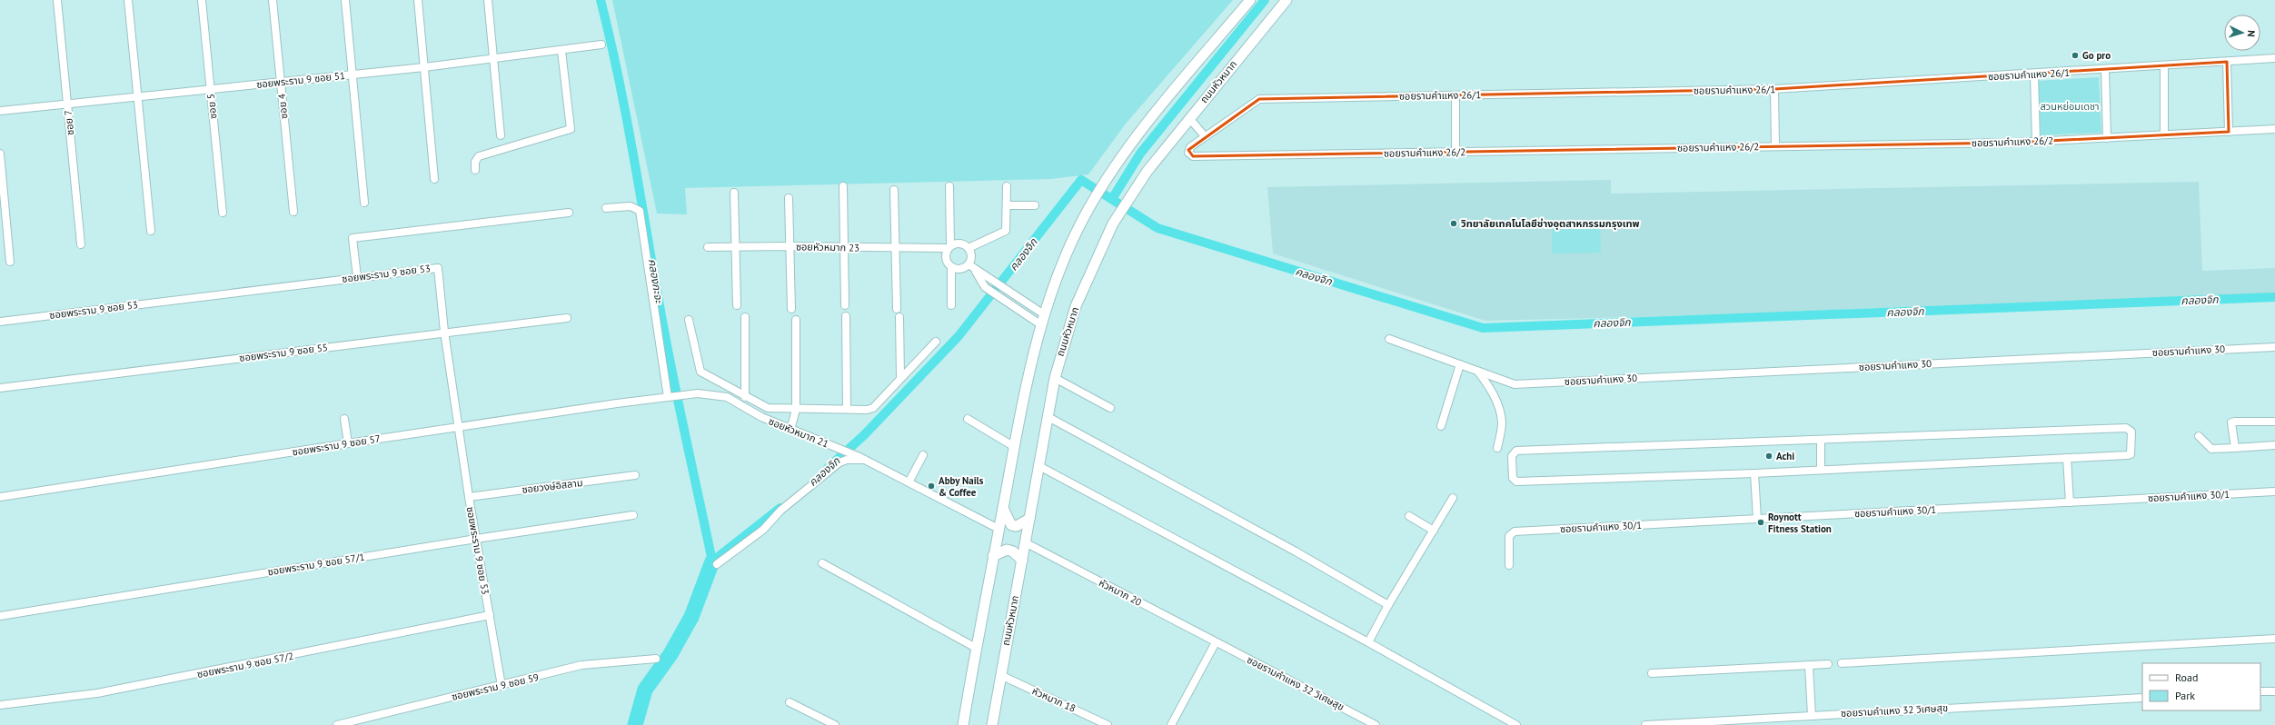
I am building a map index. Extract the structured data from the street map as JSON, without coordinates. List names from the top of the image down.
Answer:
{
  "streets": {
    "main road": ["ถนนหัวหมาก"],
    "street": [
      "ซอยรามคำแหง 26/1",
      "ซอยพระราม 9 ซอย 51",
      "ซอย 5",
      "ซอย 4",
      "ซอย 7",
      "ซอยรามคำแหง 26/2",
      "ซอยหัวหมาก 23",
      "ซอยพระราม 9 ซอย 53",
      "ซอยรามคำแหง 30",
      "ซอยพระราม 9 ซอย 55",
      "ซอยหัวหมาก 21",
      "ซอยพระราม 9 ซอย 57",
      "ซอยวงษ์อิสลาม",
      "ซอยรามคำแหง 30/1",
      "ซอยพระราม 9 ซอย 57/1",
      "หัวหมาก 20",
      "ซอยพระราม 9 ซอย 57/2",
      "ซอยรามคำแหง 32 วิเศษสุข",
      "ซอยพระราม 9 ซอย 59",
      "หัวหมาก 18"
    ]
  },
  "crossings": [
    ["ซอยรามคำแหง 26/1", "ซอยรามคำแหง 26/2"],
    ["ซอยพระราม 9 ซอย 51", "ซอย 5"],
    ["ซอยพระราม 9 ซอย 51", "ซอย 4"],
    ["ซอยพระราม 9 ซอย 51", "ซอย 7"],
    ["ถนนหัวหมาก", "หัวหมาก 20"],
    ["ถนนหัวหมาก", "หัวหมาก 18"],
    ["ซอยพระราม 9 ซอย 53", "ซอยพระราม 9 ซอย 55"],
    ["ซอยพระราม 9 ซอย 53", "ซอยพระราม 9 ซอย 57"],
    ["ซอยพระราม 9 ซอย 53", "ซอยวงษ์อิสลาม"],
    ["ซอยพระราม 9 ซอย 53", "ซอยพระราม 9 ซอย 57/1"],
    ["ซอยพระราม 9 ซอย 53", "ซอยพระราม 9 ซอย 57/2"],
    ["ซอยพระราม 9 ซอย 53", "ซอยพระราม 9 ซอย 59"],
    ["ซอยหัวหมาก 21", "ซอยพระราม 9 ซอย 57"],
    ["หัวหมาก 20", "ซอยรามคำแหง 32 วิเศษสุข"]
  ],
  "water": ["คลองจิก", "คลองกะจะ"],
  "parks": ["สวนหย่อมเดชา"],
  "places": [
    "Go pro",
    "วิทยาลัยเทคโนโลยีช่างอุตสาหกรรมกรุงเทพ",
    "Achi",
    "Abby Nails & Coffee",
    "Roynott Fitness Station"
  ],
  "legend": ["Road", "Park"],
  "north": "right"
}
